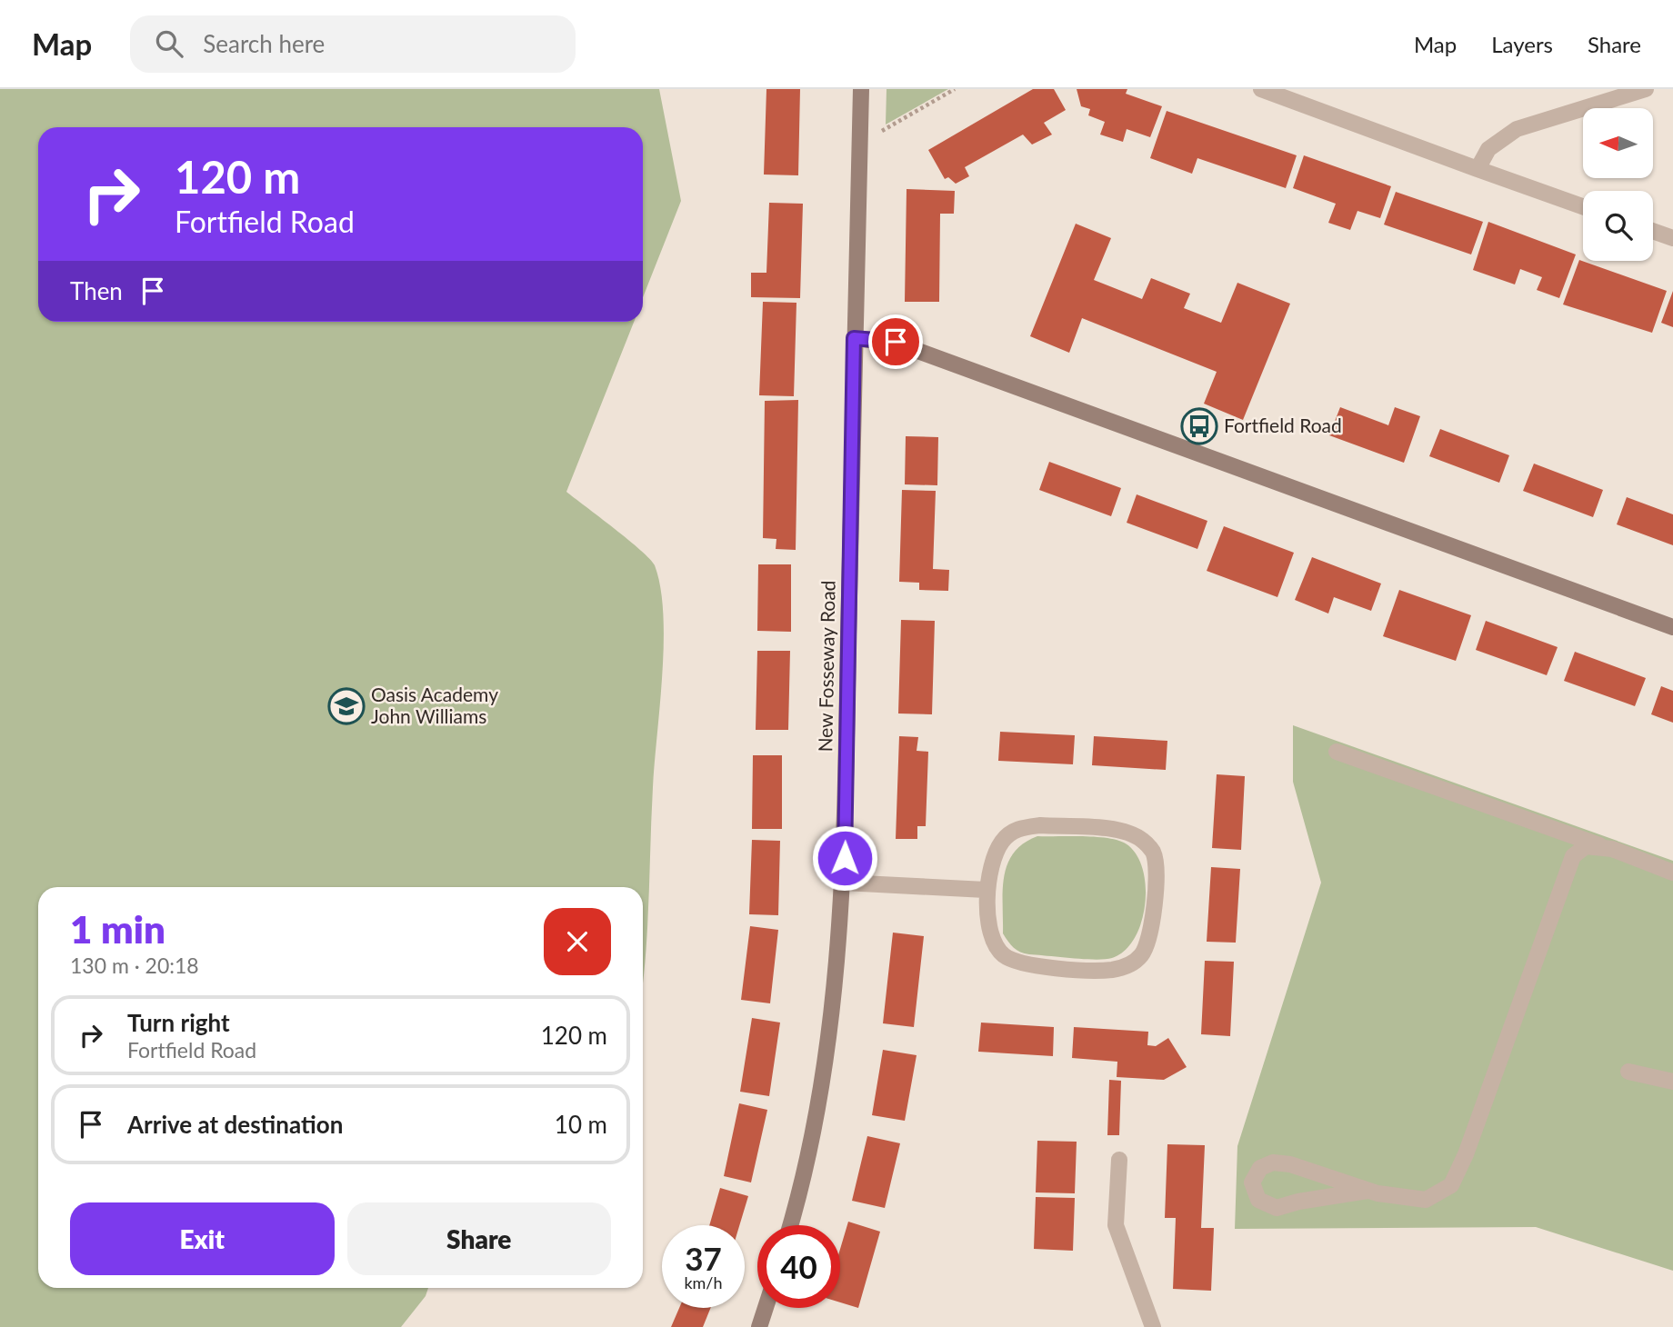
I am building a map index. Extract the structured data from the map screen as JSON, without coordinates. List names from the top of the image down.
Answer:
{
  "streets": {
    "street": ["New Fosseway Road"]
  },
  "places": {
    "bus stop": ["Fortfield Road"],
    "school or university": ["Oasis Academy John Williams"]
  },
  "north": "left",
  "page": {
    "header": "Map",
    "search": "Search here",
    "nav": ["Map", "Layers", "Share"],
    "turn": ["120 m", "Fortfield Road"],
    "then": "Then",
    "heading": ["1 min", "130 m · 20:18"],
    "list": [
      {
        "name": "Turn right",
        "note": "Fortfield Road",
        "value": "120 m"
      },
      {
        "name": "Arrive at destination",
        "value": "10 m"
      }
    ],
    "buttons": ["Exit", "Share"],
    "speed": "37 km/h",
    "limit": "40"
  }
}
